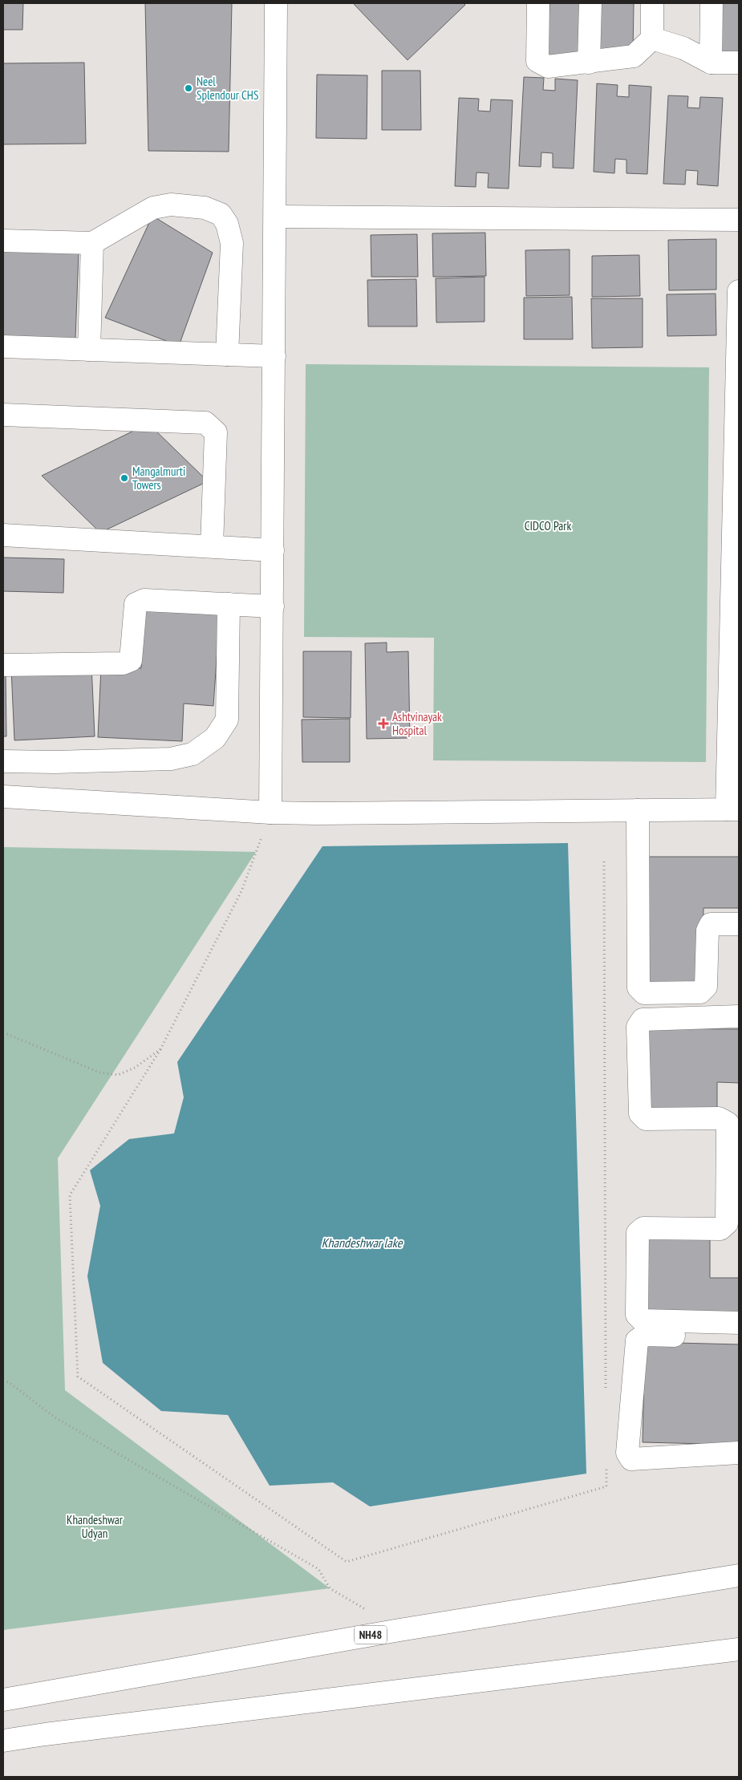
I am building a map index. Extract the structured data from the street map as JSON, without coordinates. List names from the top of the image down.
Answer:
{
  "streets": {
    "main road": ["NH48"]
  },
  "water": ["Khandeshwar lake"],
  "parks": ["CIDCO Park", "Khandeshwar Udyan"],
  "places": {
    "other": ["Neel Splendour CHS", "Mangalmurti Towers"],
    "health": ["Ashtvinayak Hospital"]
  }
}
